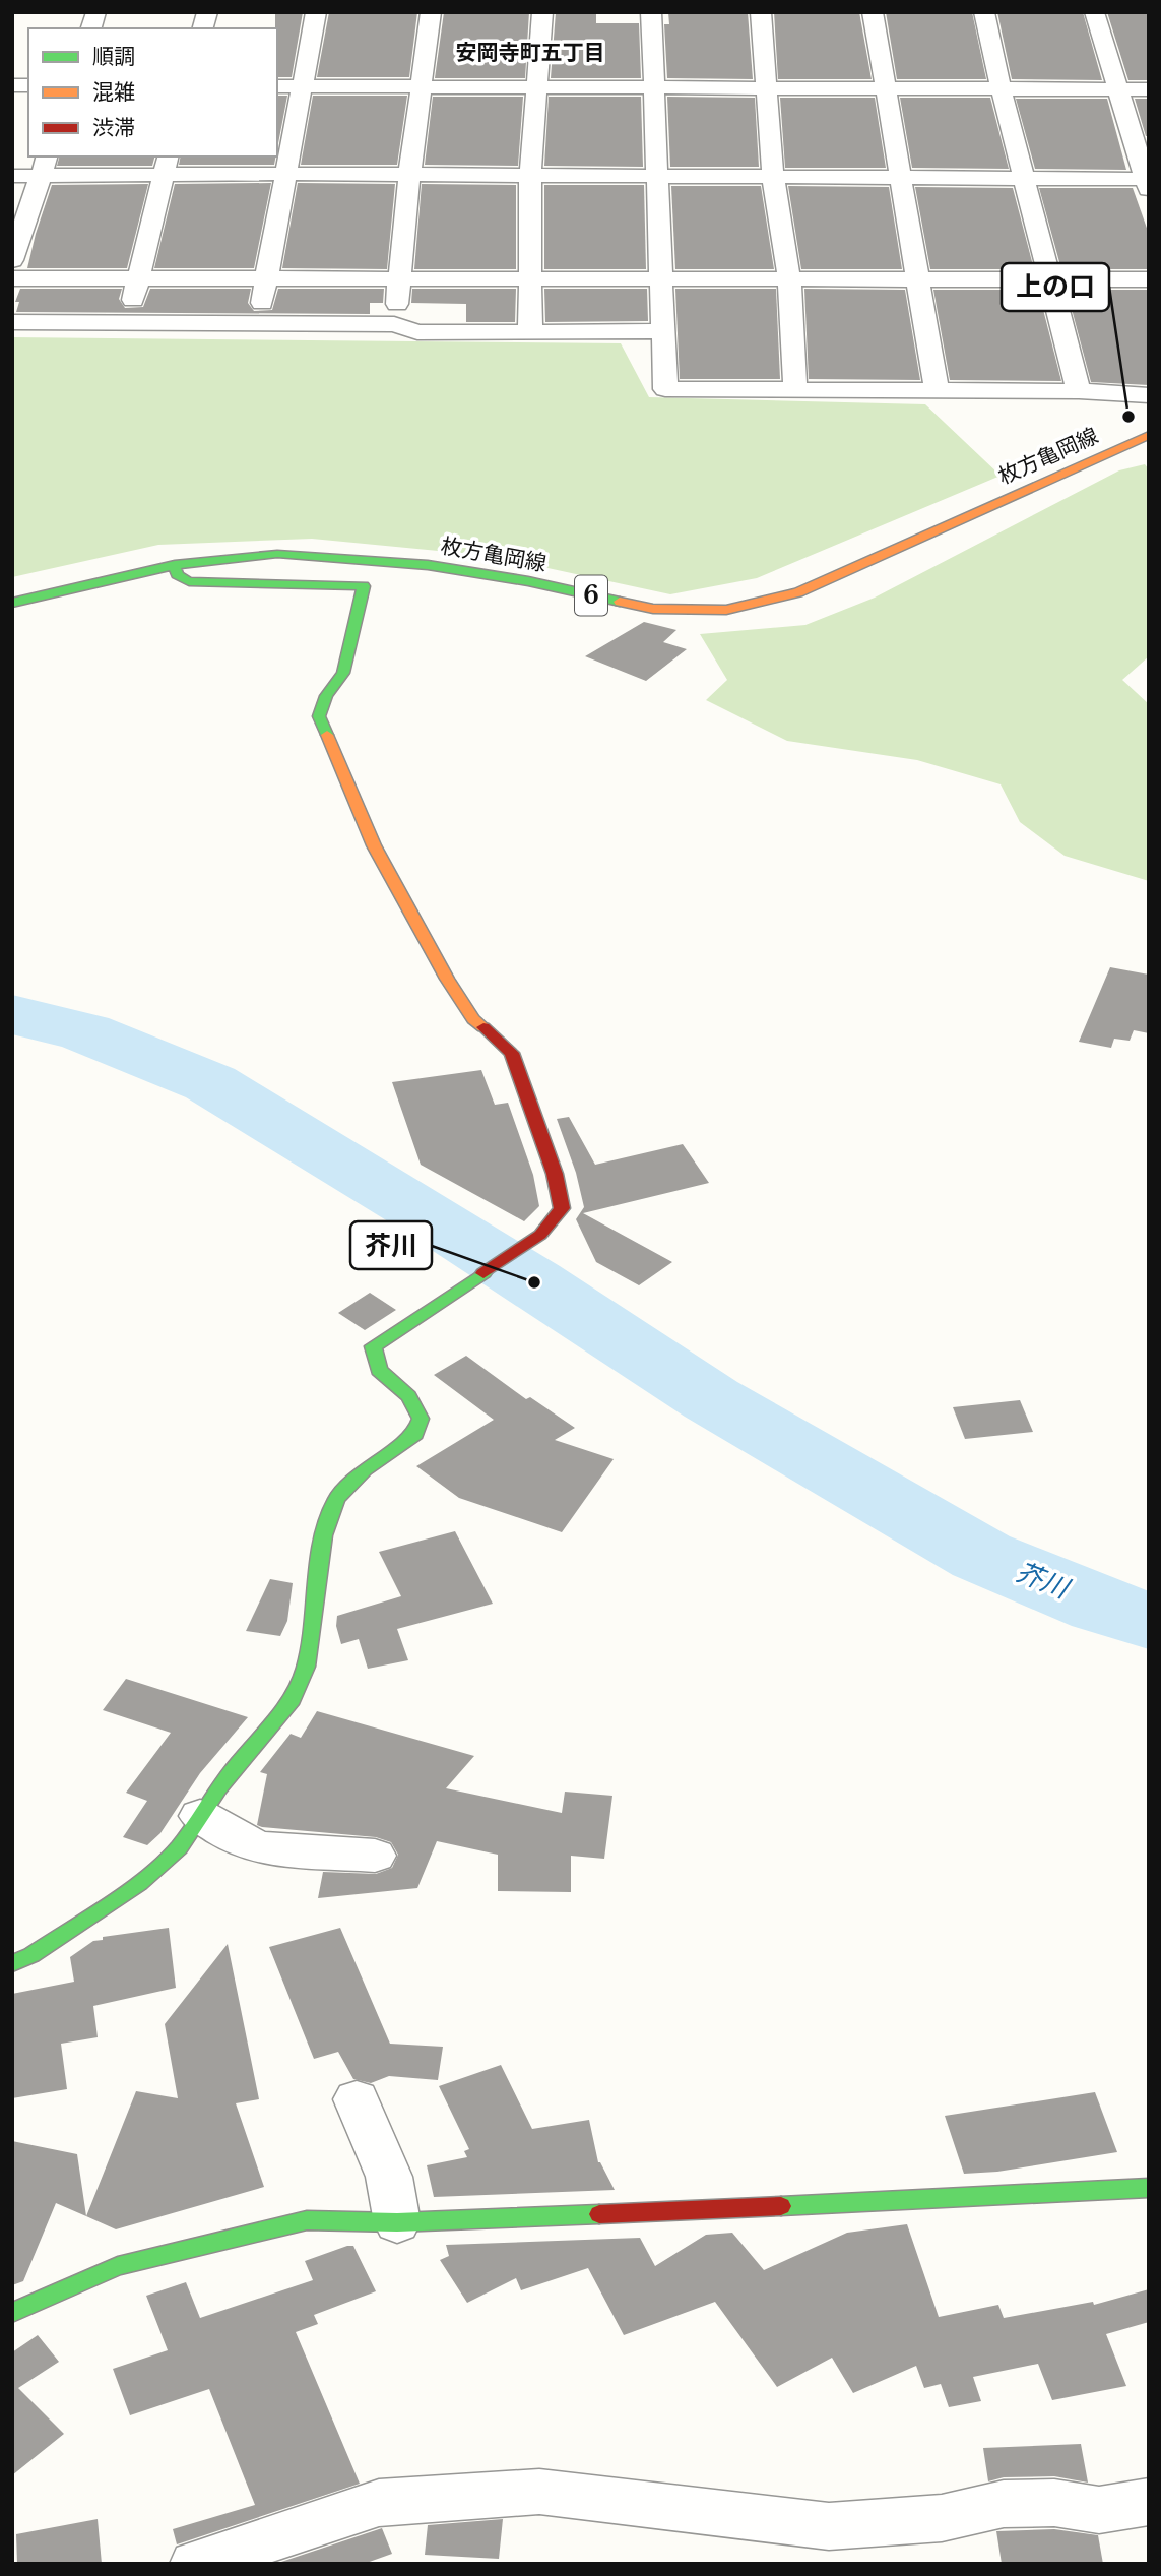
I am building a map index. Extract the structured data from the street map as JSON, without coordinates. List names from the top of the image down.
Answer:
{
  "streets": {
    "street": ["枚方亀岡線", "6"]
  },
  "districts": ["安岡寺町五丁目"],
  "water": ["芥川"],
  "places": ["上の口", "芥川"],
  "legend": ["順調", "混雑", "渋滞"]
}
